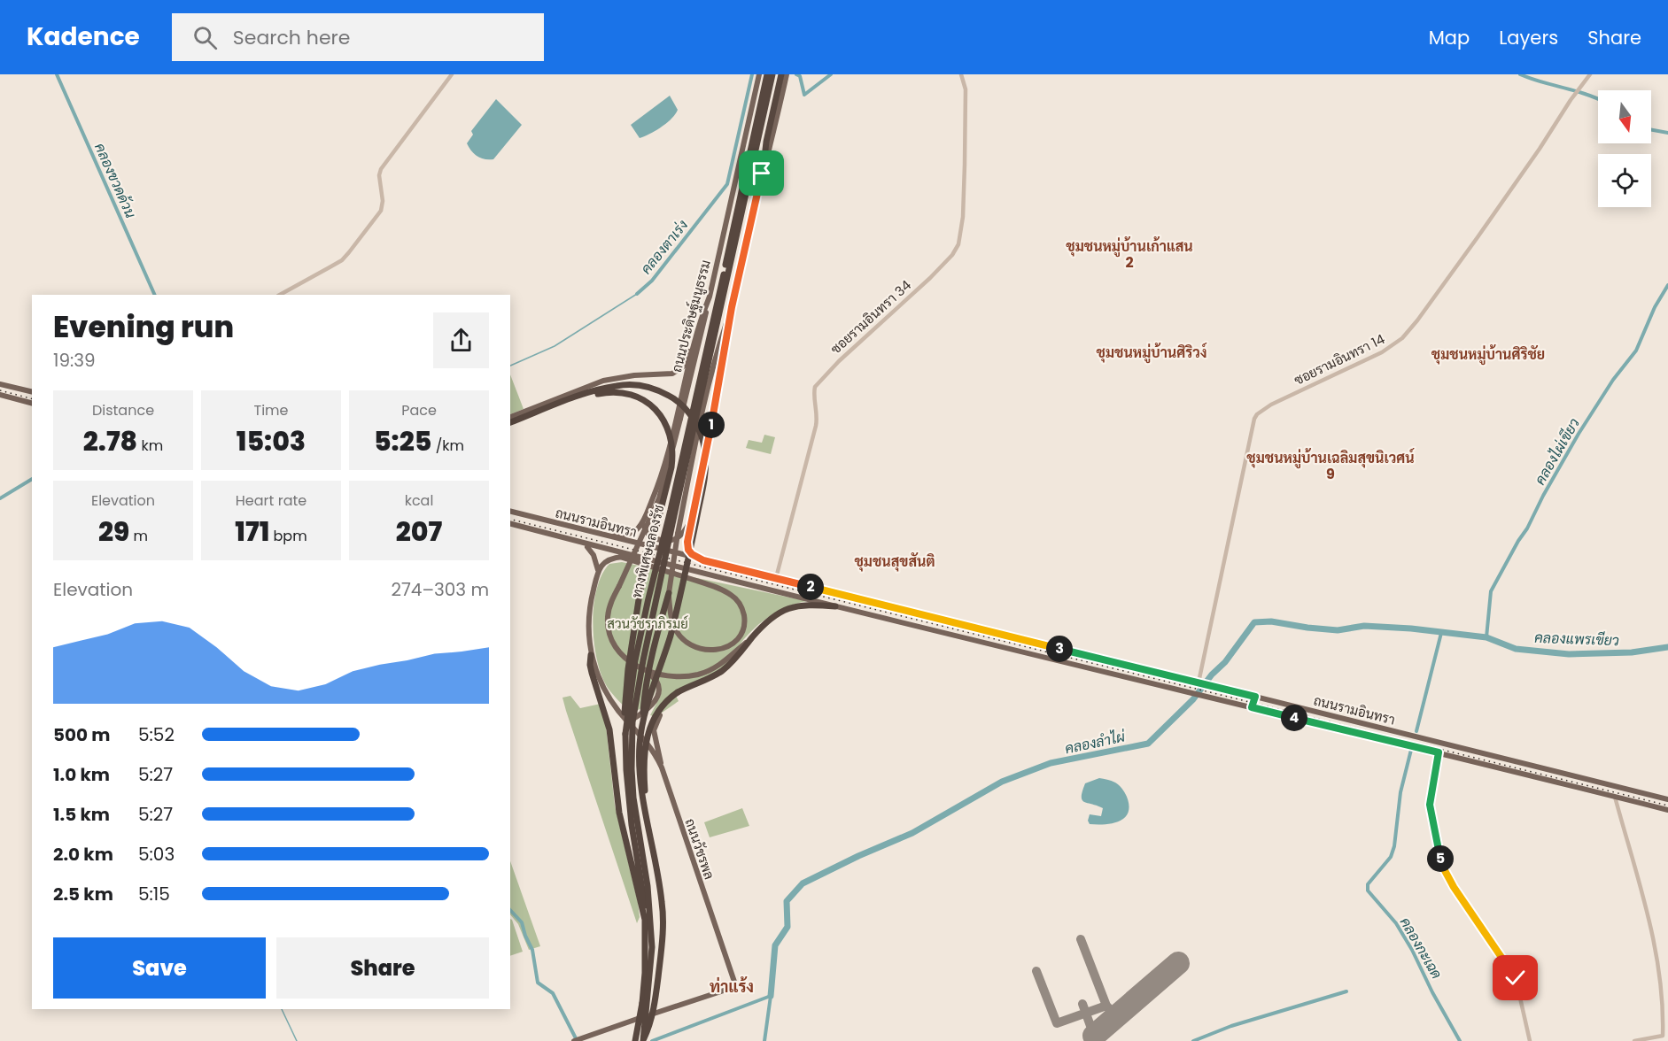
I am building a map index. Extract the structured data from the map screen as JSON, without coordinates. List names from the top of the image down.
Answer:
{
  "streets": {
    "highway": ["ทางพิเศษฉลองรัช"],
    "main road": ["ถนนประดิษฐ์มนูธรรม", "ถนนรามอินทรา", "ถนนวัชรพล"],
    "street": ["ซอยรามอินทรา 34", "ซอยรามอินทรา 14"]
  },
  "crossings": [
    ["ซอยรามอินทรา 34", "ถนนรามอินทรา"],
    ["ซอยรามอินทรา 14", "ถนนรามอินทรา"]
  ],
  "districts": [
    "ชุมชนหมู่บ้านเก้าแสน 2",
    "ชุมชนหมู่บ้านศิริวง์",
    "ชุมชนหมู่บ้านศิริชัย",
    "ชุมชนหมู่บ้านเฉลิมสุขนิเวศน์ 9",
    "ชุมชนสุขสันติ",
    "ท่าแร้ง"
  ],
  "water": [
    "คลองขวดด้วน",
    "คลองตาเร่ง",
    "คลองไผ่เขียว",
    "คลองแพรเขียว",
    "คลองลำไผ่",
    "คลองกะเฉด"
  ],
  "parks": ["สวนวัชราภิรมย์"],
  "north": "bottom",
  "page": {
    "header": "Kadence",
    "search": "Search here",
    "nav": ["Map", "Layers", "Share"],
    "heading": ["Evening run", "19:39"],
    "stats": [
      ["Distance", "2.78 km"],
      ["Time", "15:03"],
      ["Pace", "5:25 /km"],
      ["Elevation", "29 m"],
      ["Heart rate", "171 bpm"],
      ["kcal", "207"]
    ],
    "pins": [
      "1",
      "2",
      "3",
      "4",
      "5"
    ],
    "chart": ["Elevation", "274–303 m"],
    "list": [
      {
        "name": "500 m",
        "note": "5:52"
      },
      {
        "name": "1.0 km",
        "note": "5:27"
      },
      {
        "name": "1.5 km",
        "note": "5:27"
      },
      {
        "name": "2.0 km",
        "note": "5:03"
      },
      {
        "name": "2.5 km",
        "note": "5:15"
      }
    ],
    "buttons": ["Save", "Share"]
  }
}
